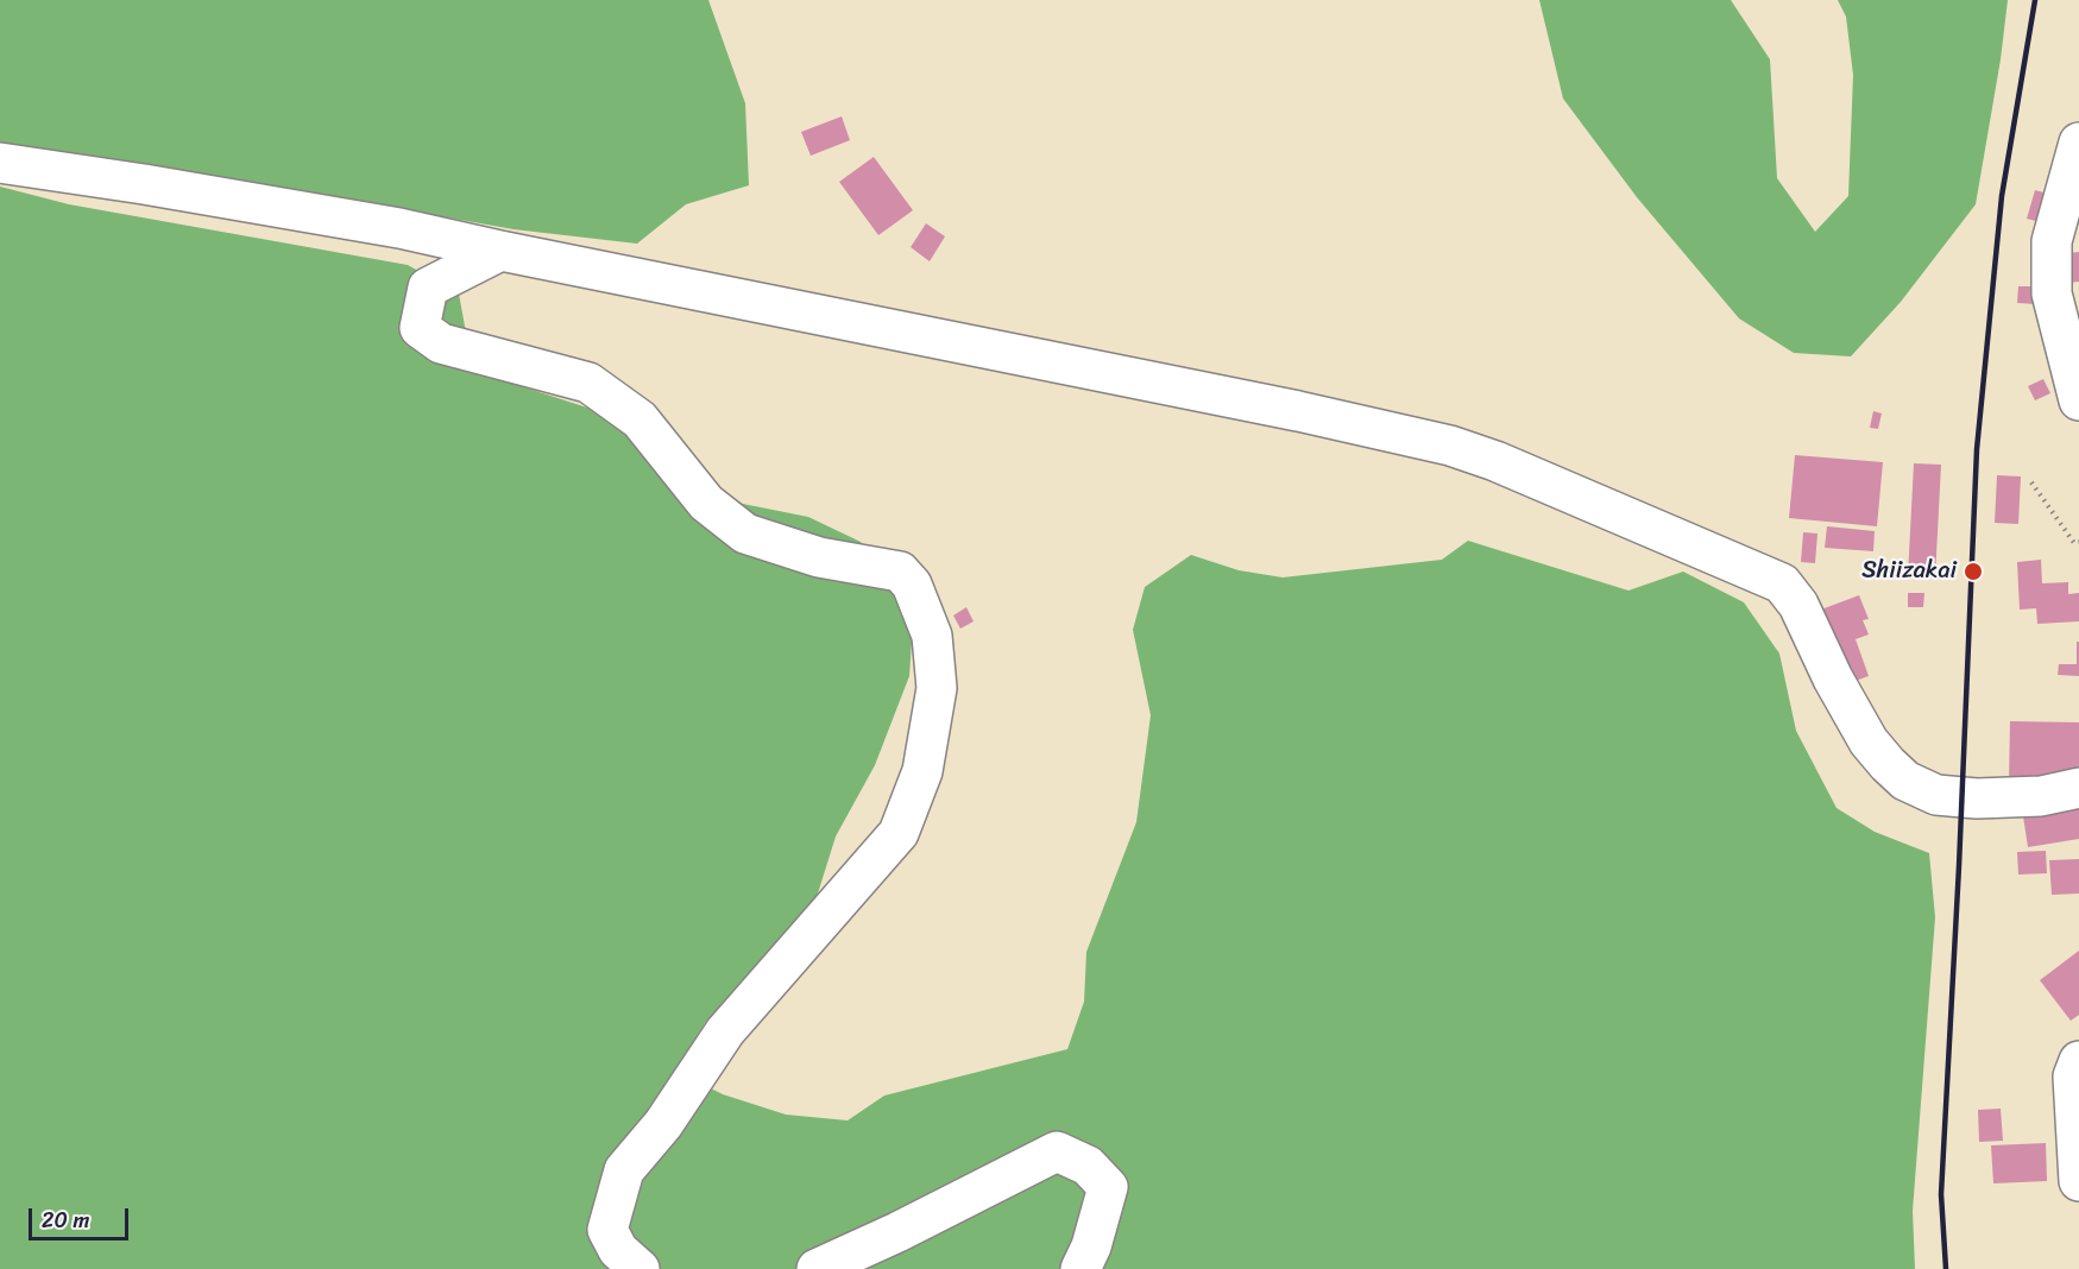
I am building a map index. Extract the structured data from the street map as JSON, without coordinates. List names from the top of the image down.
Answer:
{
  "places": ["Shiizakai"],
  "scale_bar": "20 m"
}
